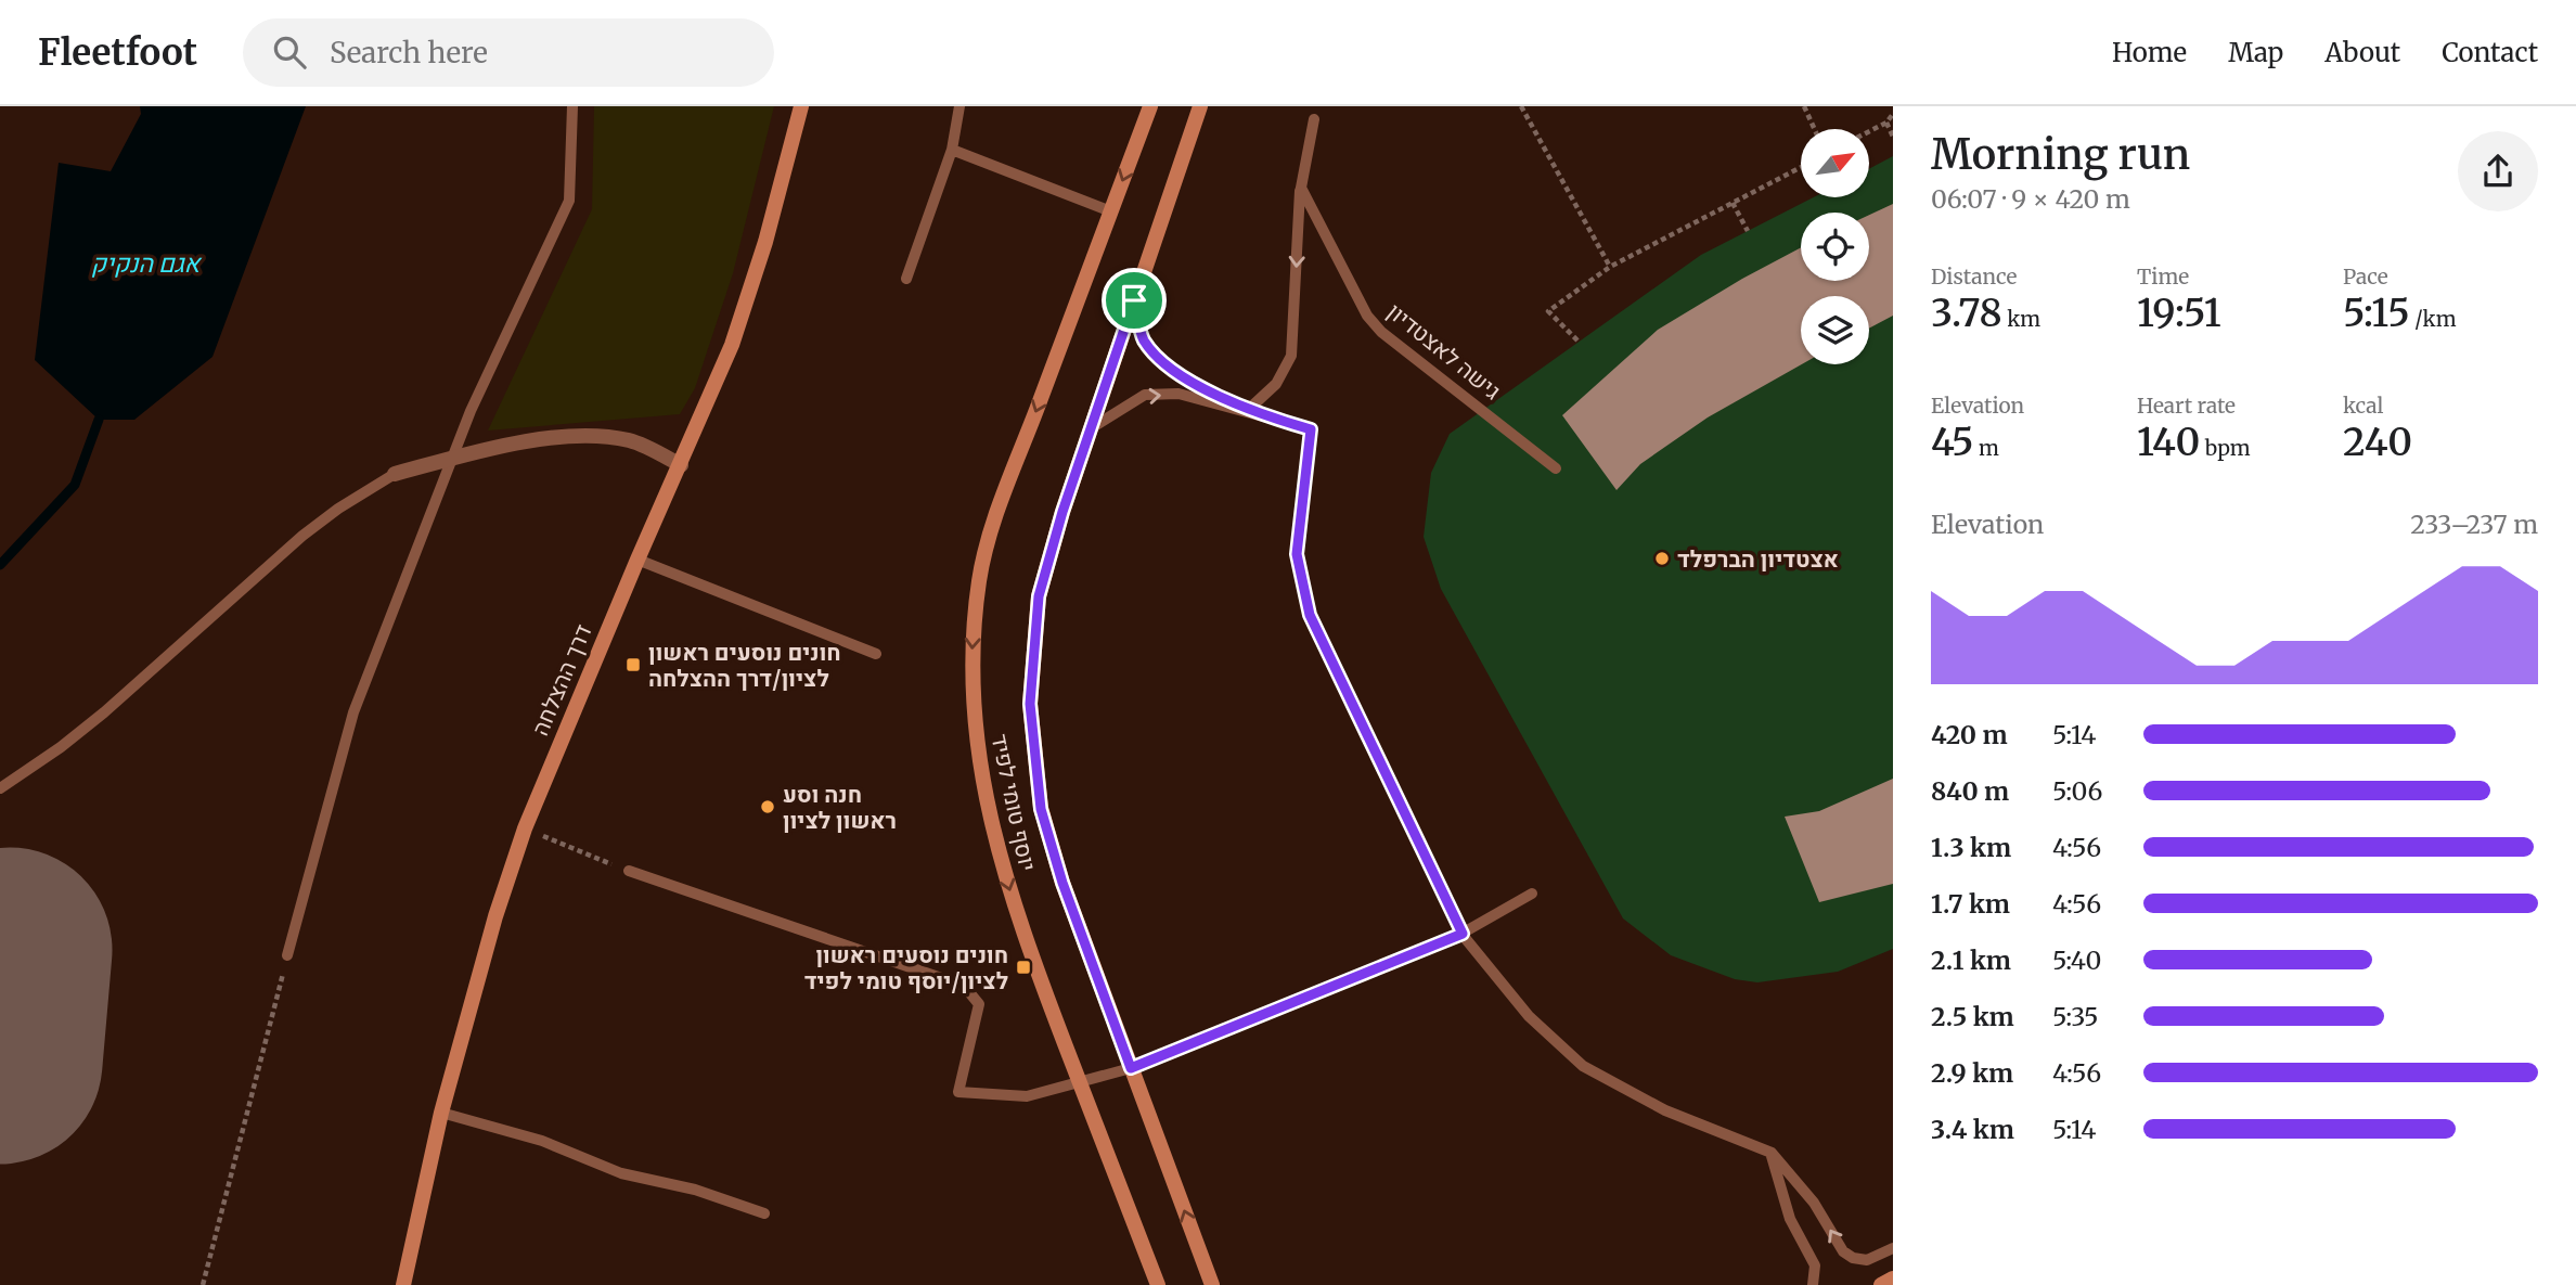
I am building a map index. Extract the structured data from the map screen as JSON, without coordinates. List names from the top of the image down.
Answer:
{
  "streets": {
    "street": ["דרך ההצלחה", "יוסף טומי לפיד"],
    "lane": ["גישה לאצטדיון"]
  },
  "water": ["אגם הנקיק"],
  "places": {
    "other": ["אצטדיון הברפלד", "חנה וסע ראשון לציון"],
    "transit": ["חונים נוסעים ראשון לציון/דרך ההצלחה", "חונים נוסעים ראשון לציון/יוסף טומי לפיד"]
  },
  "north": "top right",
  "page": {
    "header": "Fleetfoot",
    "search": "Search here",
    "nav": [
      "Home",
      "Map",
      "About",
      "Contact"
    ],
    "heading": ["Morning run", "06:07 · 9 × 420 m"],
    "stats": [
      ["Distance", "3.78 km"],
      ["Time", "19:51"],
      ["Pace", "5:15 /km"],
      ["Elevation", "45 m"],
      ["Heart rate", "140 bpm"],
      ["kcal", "240"]
    ],
    "chart": ["Elevation", "233–237 m"],
    "list": [
      {
        "name": "420 m",
        "note": "5:14"
      },
      {
        "name": "840 m",
        "note": "5:06"
      },
      {
        "name": "1.3 km",
        "note": "4:56"
      },
      {
        "name": "1.7 km",
        "note": "4:56"
      },
      {
        "name": "2.1 km",
        "note": "5:40"
      },
      {
        "name": "2.5 km",
        "note": "5:35"
      },
      {
        "name": "2.9 km",
        "note": "4:56"
      },
      {
        "name": "3.4 km",
        "note": "5:14"
      }
    ]
  }
}
